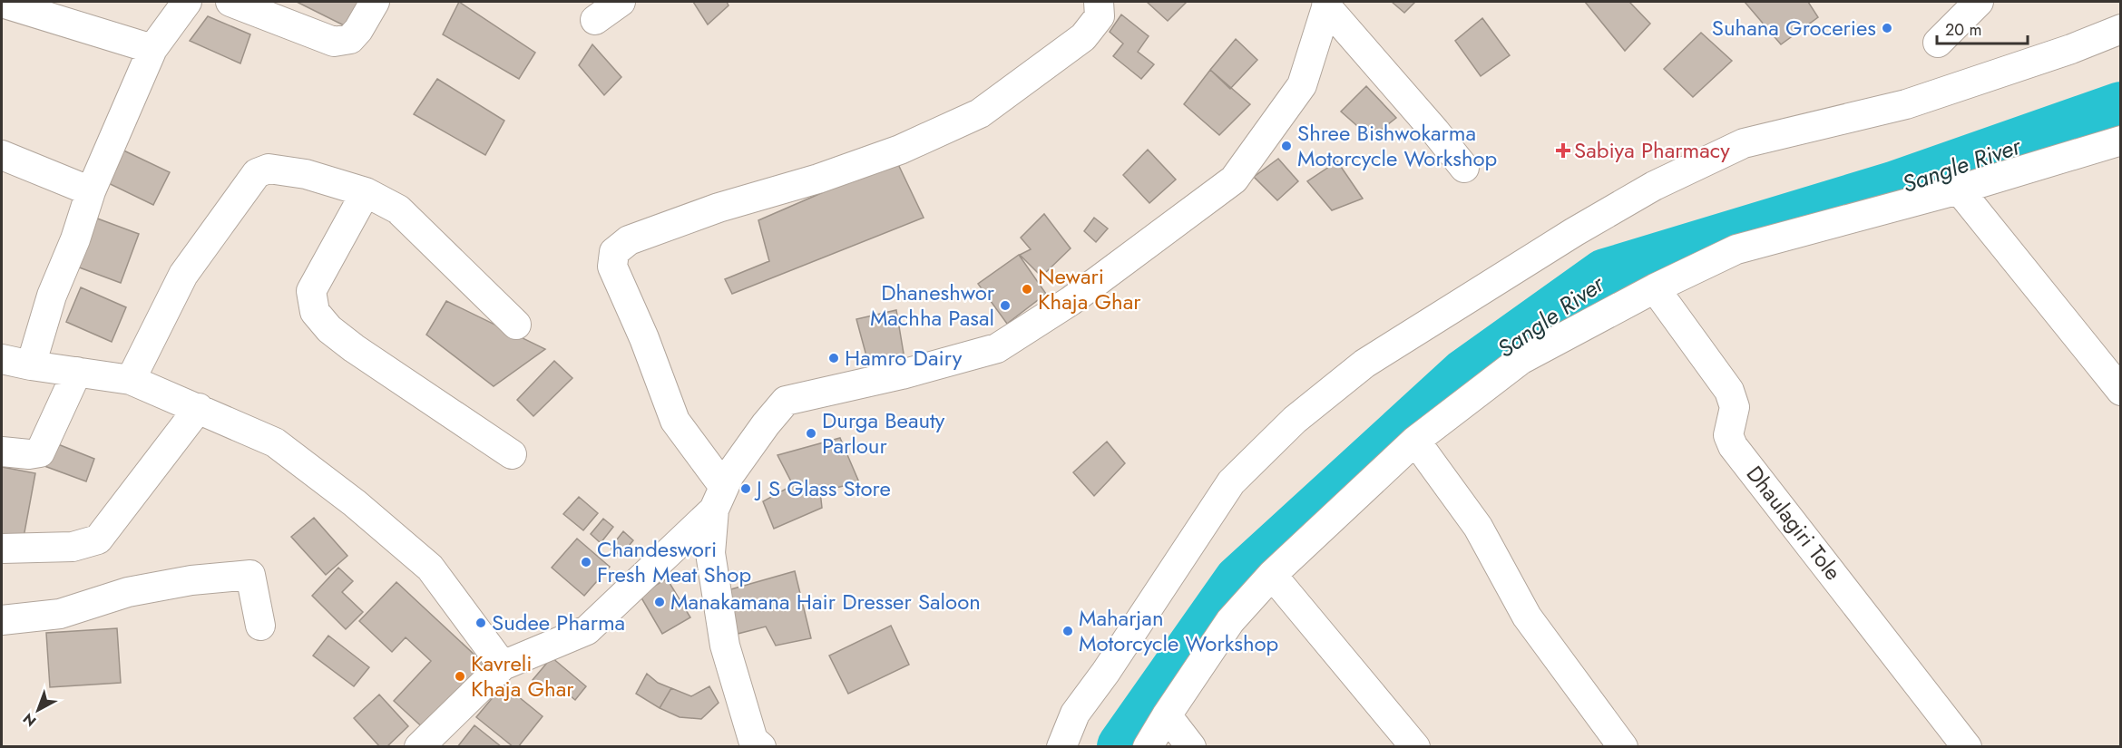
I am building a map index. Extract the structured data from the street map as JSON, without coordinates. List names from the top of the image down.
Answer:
{
  "streets": {
    "street": ["Dhaulagiri Tole"]
  },
  "water": ["Sangle River"],
  "places": {
    "other": [
      "Suhana Groceries",
      "Shree Bishwokarma Motorcycle Workshop",
      "Newari Khaja Ghar",
      "Dhaneshwor Machha Pasal",
      "Hamro Dairy",
      "Durga Beauty Parlour",
      "J S Glass Store",
      "Chandeswori Fresh Meat Shop",
      "Manakamana Hair Dresser Saloon",
      "Sudee Pharma",
      "Maharjan Motorcycle Workshop",
      "Kavreli Khaja Ghar"
    ],
    "health": ["Sabiya Pharmacy"]
  },
  "scale_bar": "20 m",
  "north": "bottom left"
}
